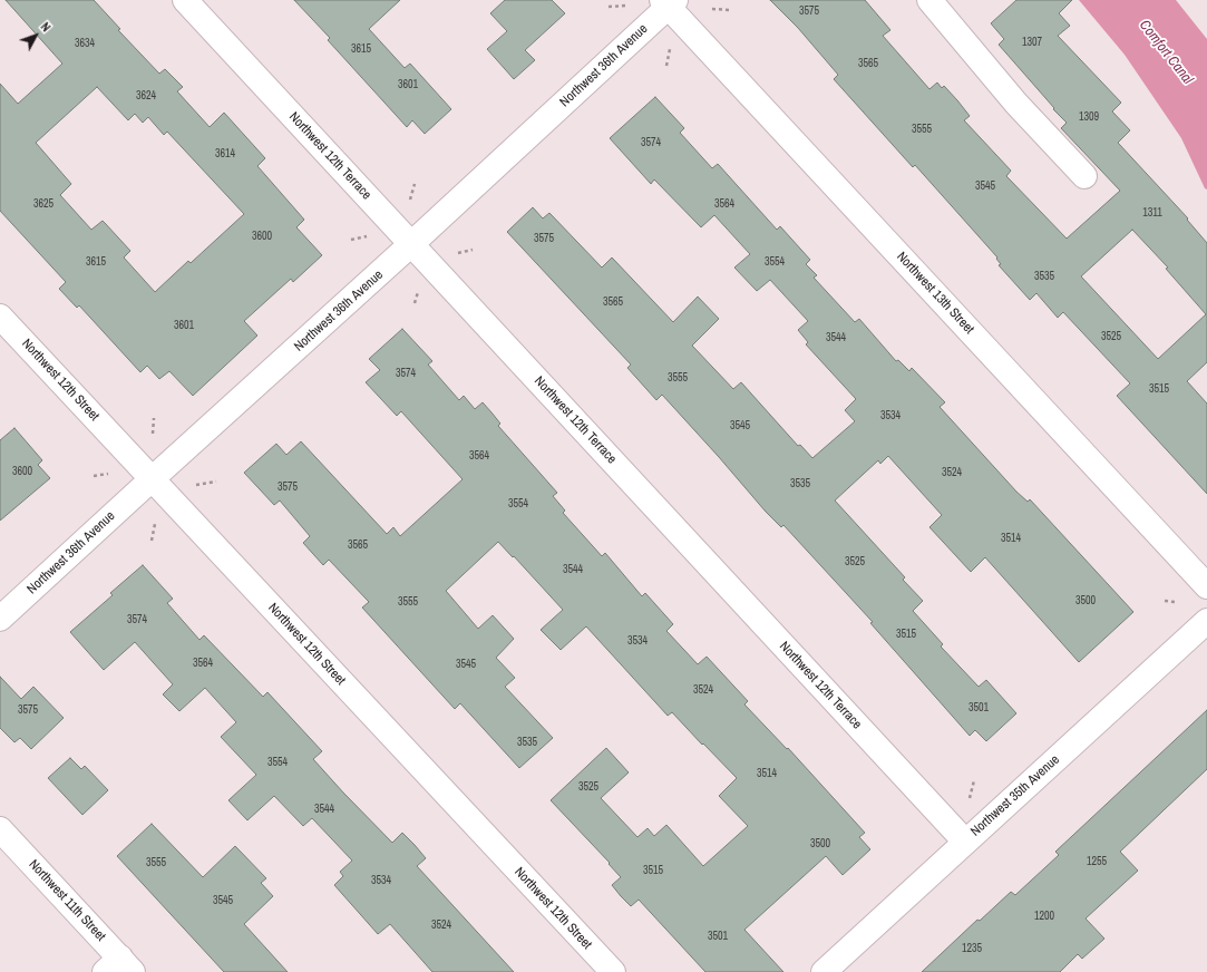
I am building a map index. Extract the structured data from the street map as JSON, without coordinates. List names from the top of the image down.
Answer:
{
  "streets": {
    "street": [
      "Northwest 36th Avenue",
      "Northwest 12th Terrace",
      "Northwest 13th Street",
      "Northwest 12th Street",
      "Northwest 35th Avenue",
      "Northwest 11th Street"
    ]
  },
  "crossings": [
    ["Northwest 36th Avenue", "Northwest 12th Terrace"],
    ["Northwest 36th Avenue", "Northwest 13th Street"],
    ["Northwest 36th Avenue", "Northwest 12th Street"],
    ["Northwest 12th Terrace", "Northwest 35th Avenue"]
  ],
  "water": ["Comfort Canal"],
  "house_numbers": [
    "3575",
    "1307",
    "3634",
    "3615",
    "3565",
    "3601",
    "3624",
    "1309",
    "3555",
    "3574",
    "3614",
    "3545",
    "3625",
    "3564",
    "1311",
    "3600",
    "3575",
    "3615",
    "3554",
    "3535",
    "3565",
    "3601",
    "3525",
    "3544",
    "3574",
    "3555",
    "3515",
    "3534",
    "3545",
    "3564",
    "3600",
    "3524",
    "3535",
    "3575",
    "3554",
    "3514",
    "3565",
    "3525",
    "3544",
    "3500",
    "3555",
    "3574",
    "3515",
    "3534",
    "3564",
    "3545",
    "3524",
    "3501",
    "3575",
    "3535",
    "3554",
    "3514",
    "3525",
    "3544",
    "3500",
    "1255",
    "3555",
    "3515",
    "3534",
    "3545",
    "1200",
    "3524",
    "3501",
    "1235"
  ],
  "north": "top right"
}
